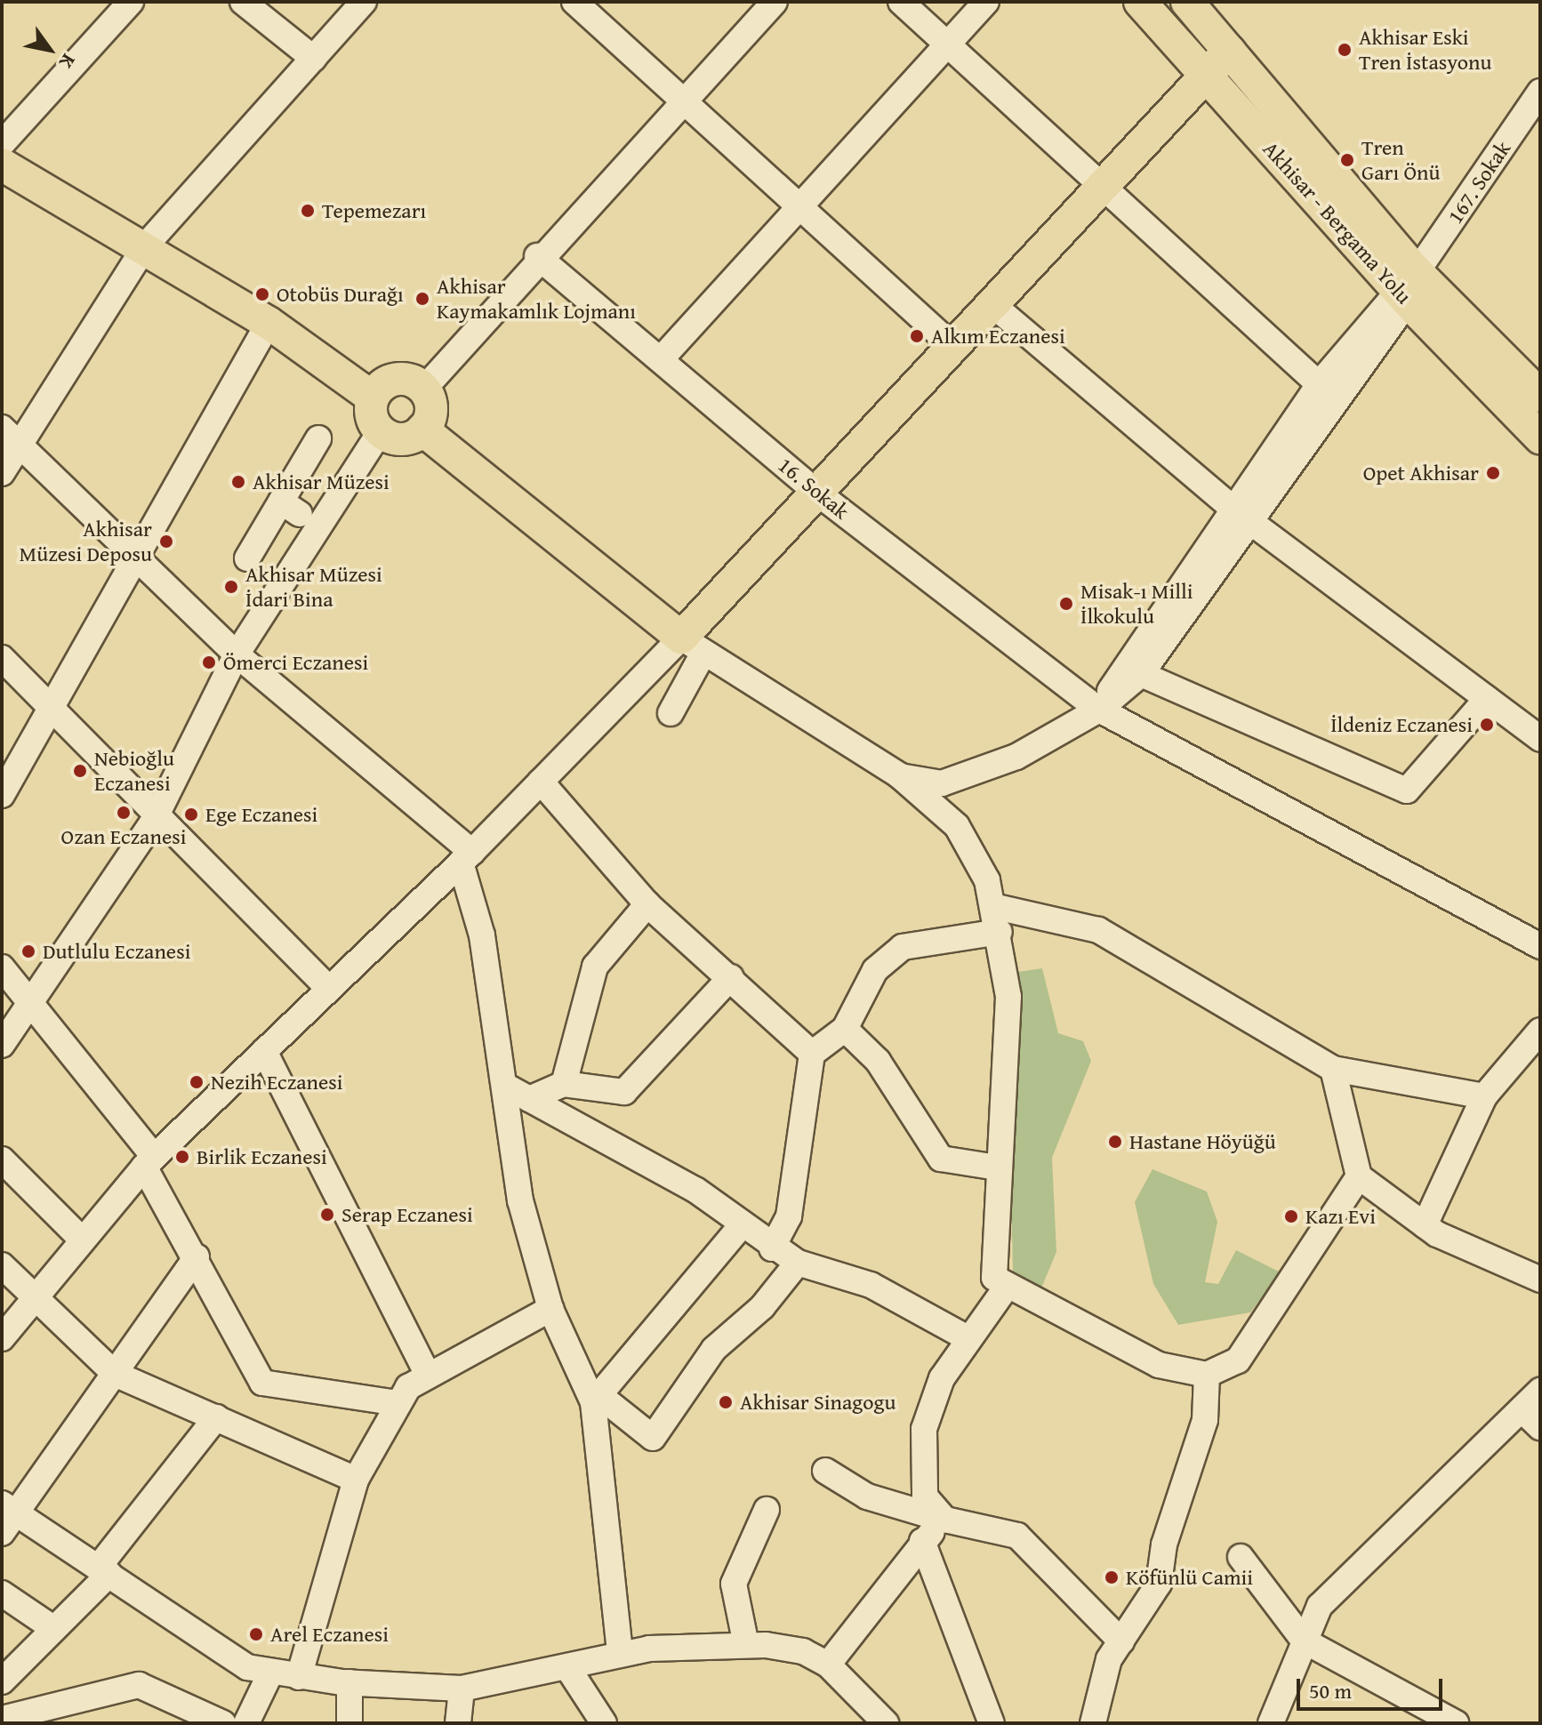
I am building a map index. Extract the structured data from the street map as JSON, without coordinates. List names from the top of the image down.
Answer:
{
  "streets": {
    "main road": ["Akhisar - Bergama Yolu"],
    "street": ["167. Sokak", "16. Sokak"]
  },
  "crossings": [
    ["167. Sokak", "Akhisar - Bergama Yolu"]
  ],
  "places": [
    "Akhisar Eski Tren İstasyonu",
    "Tren Garı Önü",
    "Tepemezarı",
    "Otobüs Durağı",
    "Akhisar Kaymakamlık Lojmanı",
    "Alkım Eczanesi",
    "Opet Akhisar",
    "Akhisar Müzesi",
    "Akhisar Müzesi Deposu",
    "Akhisar Müzesi İdari Bina",
    "Misak-ı Milli İlkokulu",
    "Ömerci Eczanesi",
    "İldeniz Eczanesi",
    "Nebioğlu Eczanesi",
    "Ozan Eczanesi",
    "Ege Eczanesi",
    "Dutlulu Eczanesi",
    "Nezih Eczanesi",
    "Hastane Höyüğü",
    "Birlik Eczanesi",
    "Serap Eczanesi",
    "Kazı Evi",
    "Akhisar Sinagogu",
    "Köfünlü Camii",
    "Arel Eczanesi"
  ],
  "scale_bar": "50 m",
  "north": "bottom right"
}
